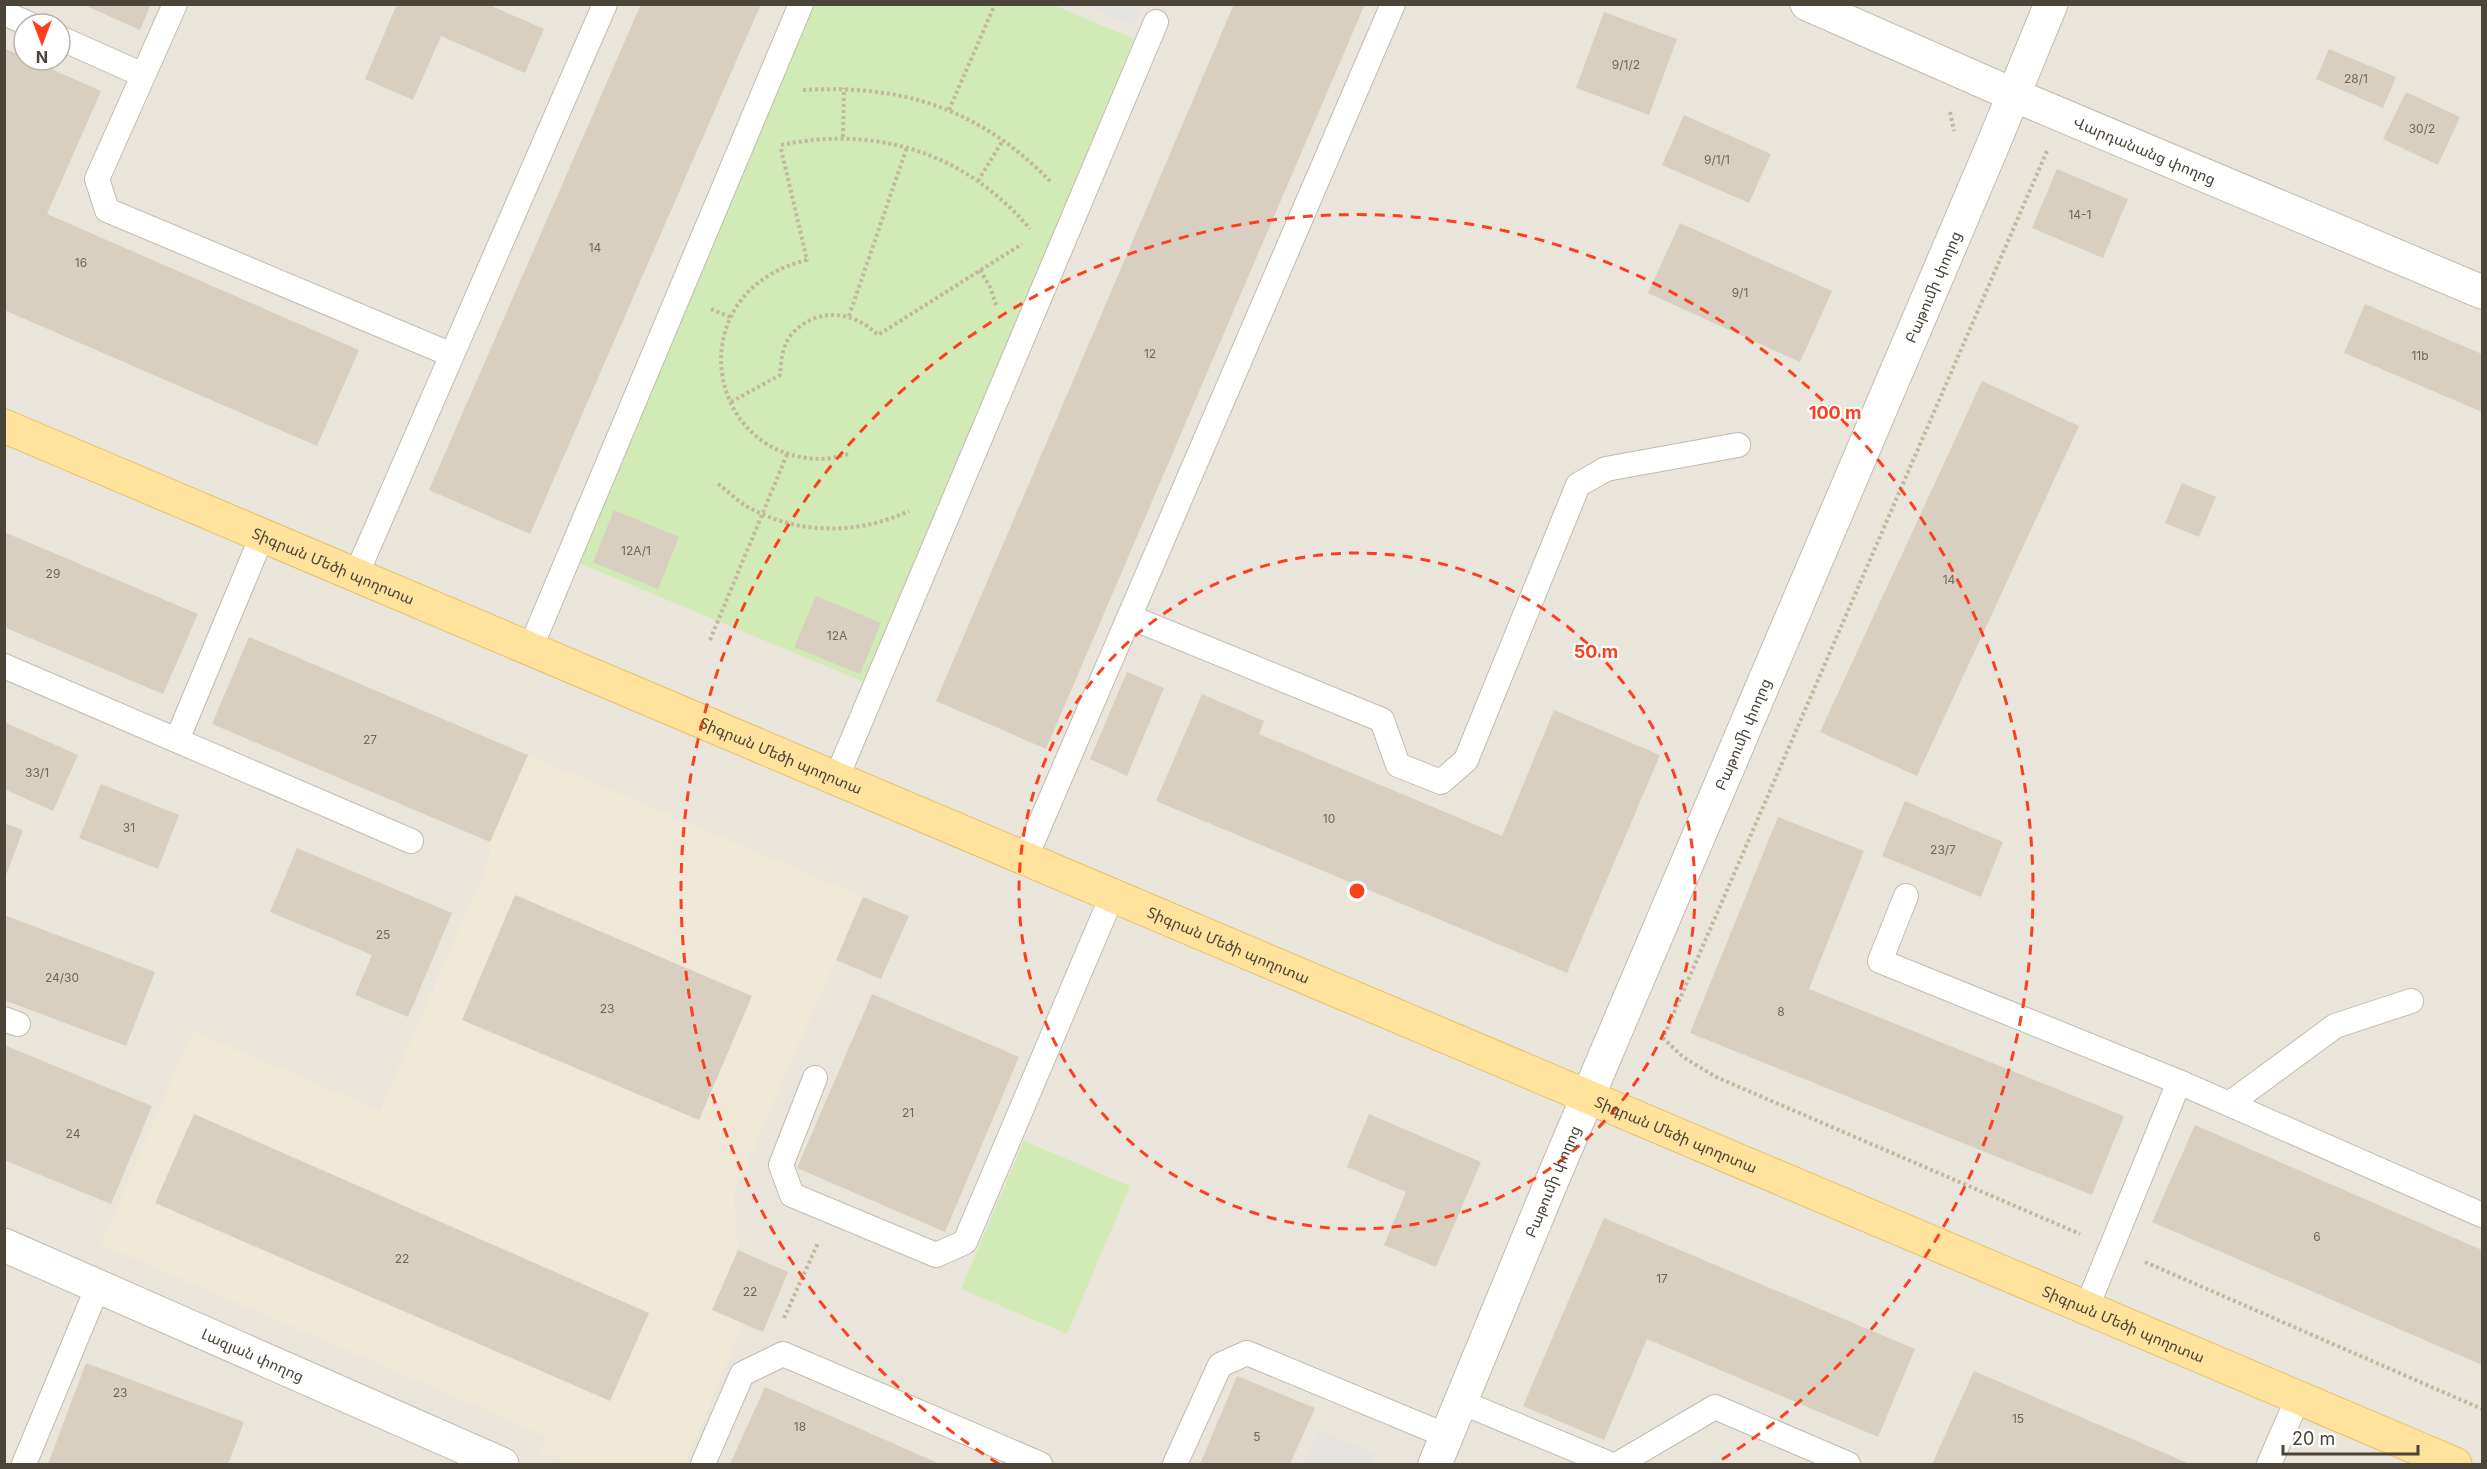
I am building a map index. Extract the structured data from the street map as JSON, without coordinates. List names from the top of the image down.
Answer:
{
  "streets": {
    "main road": ["Տիգրան Մեծի պողոտա"],
    "street": ["Վարդանանց փողոց", "Բաթումի փողոց", "Լազյան փողոց"]
  },
  "crossings": [
    ["Վարդանանց փողոց", "Բաթումի փողոց"],
    ["Բաթումի փողոց", "Տիգրան Մեծի պողոտա"]
  ],
  "house_numbers": [
    "9/1/2",
    "28/1",
    "30/2",
    "9/1/1",
    "14-1",
    "14",
    "16",
    "9/1",
    "12",
    "11b",
    "12A/1",
    "29",
    "14",
    "12A",
    "27",
    "33/1",
    "10",
    "31",
    "23/7",
    "25",
    "24/30",
    "23",
    "8",
    "21",
    "24",
    "6",
    "22",
    "17",
    "22",
    "23",
    "15",
    "18",
    "5"
  ],
  "scale_bar": "20 m",
  "north": "bottom",
  "rings": ["100 m", "50 m"]
}
